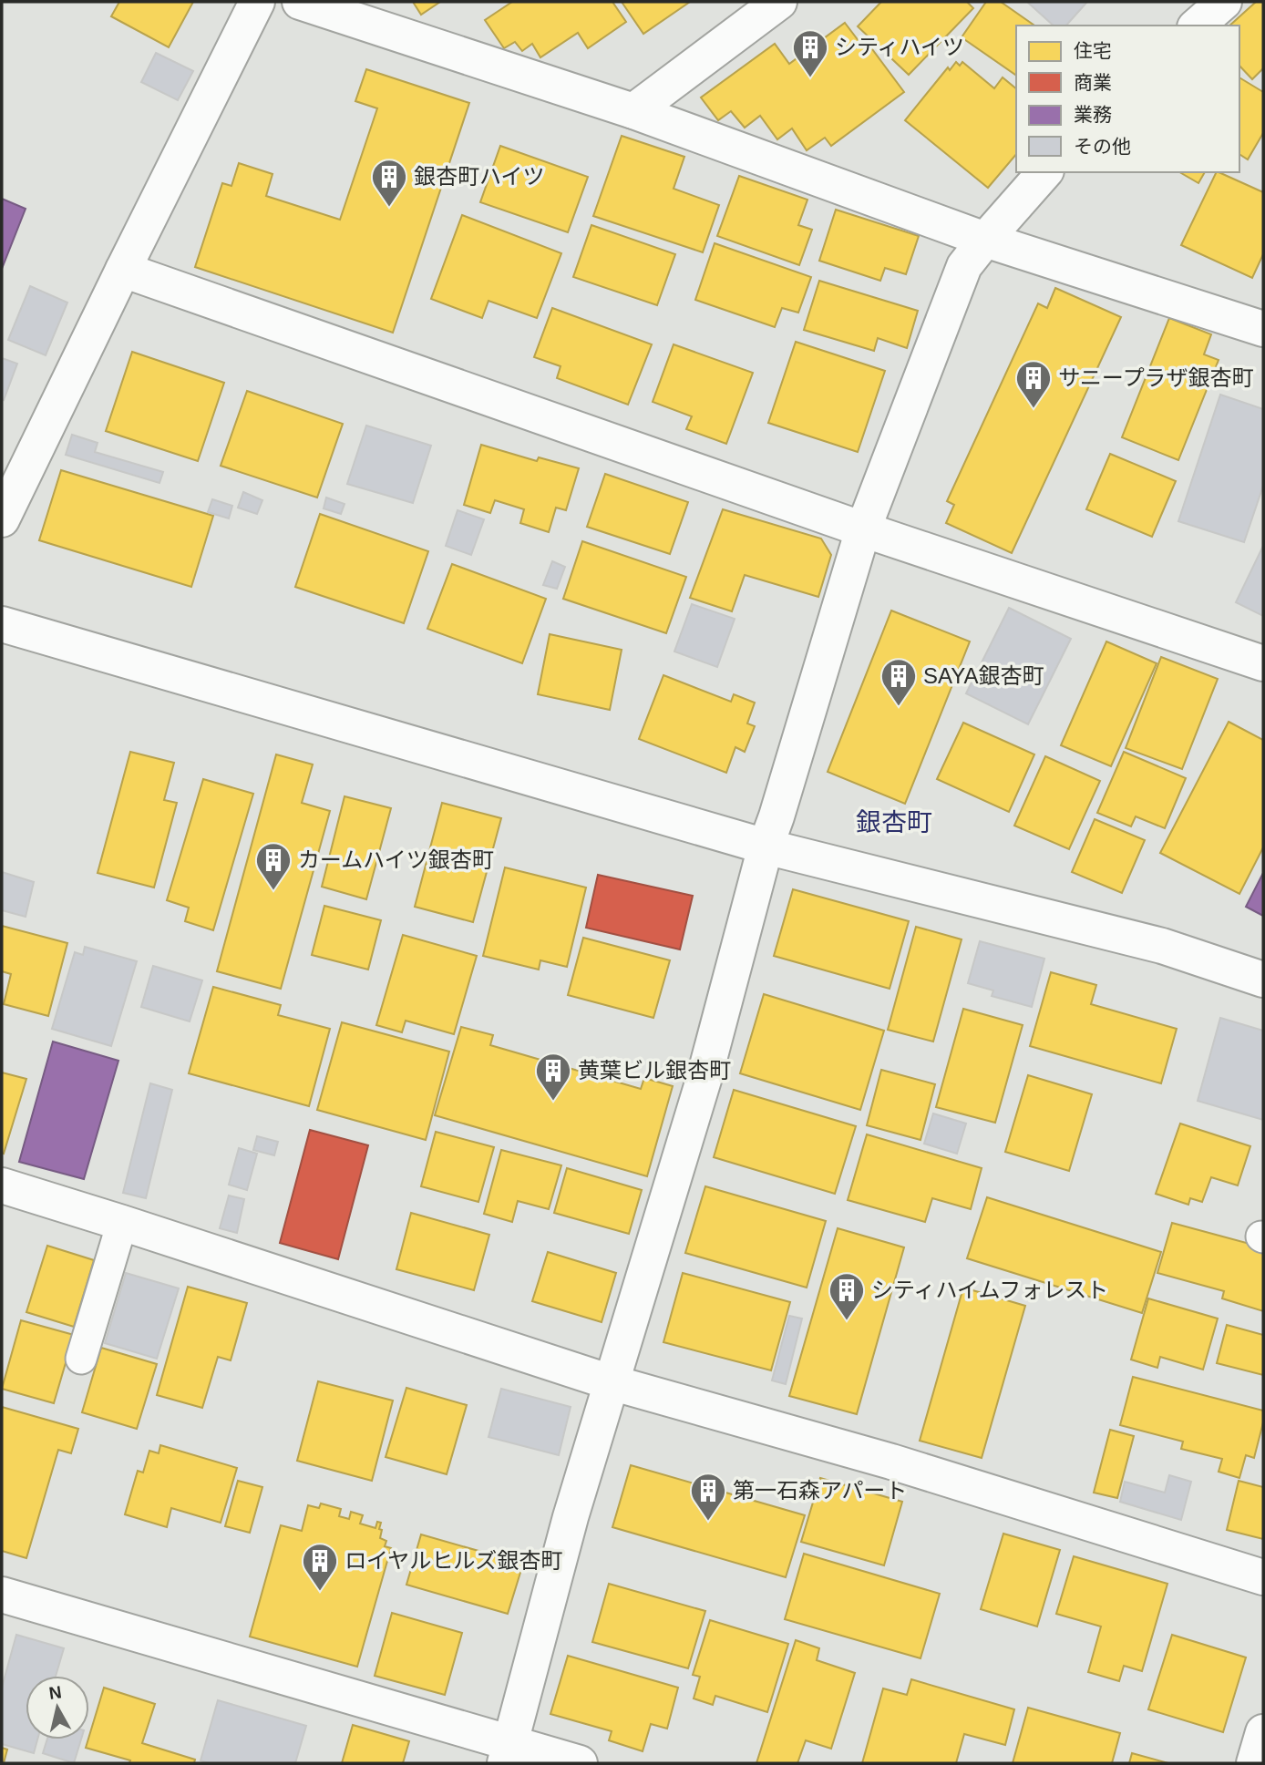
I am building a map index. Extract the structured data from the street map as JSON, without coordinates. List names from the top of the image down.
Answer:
{
  "districts": ["銀杏町"],
  "places": {
    "building": [
      "シティハイツ",
      "銀杏町ハイツ",
      "サニープラザ銀杏町",
      "SAYA銀杏町",
      "カームハイツ銀杏町",
      "黄葉ビル銀杏町",
      "シティハイムフォレスト",
      "第一石森アパート",
      "ロイヤルヒルズ銀杏町"
    ]
  },
  "legend": [
    "住宅",
    "商業",
    "業務",
    "その他"
  ],
  "north": "top"
}
